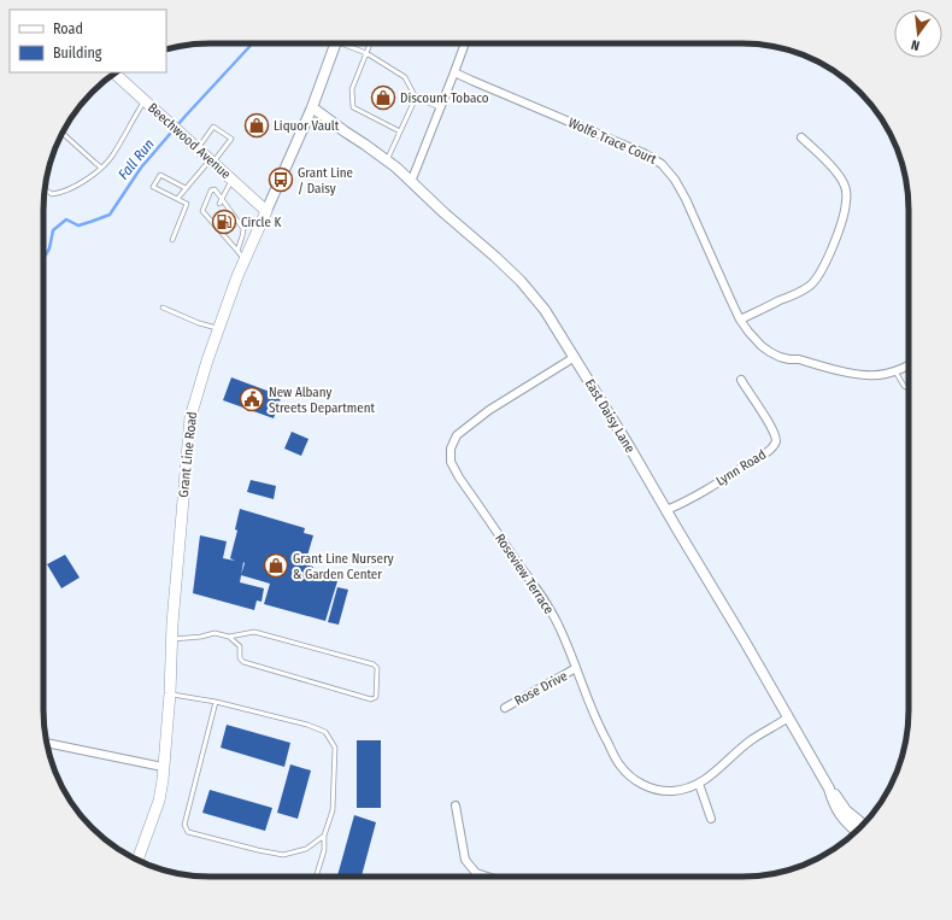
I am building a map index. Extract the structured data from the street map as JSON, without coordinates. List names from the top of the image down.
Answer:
{
  "streets": {
    "main road": ["Beechwood Avenue", "Grant Line Road"],
    "street": [
      "Wolfe Trace Court",
      "East Daisy Lane",
      "Lynn Road",
      "Roseview Terrace",
      "Rose Drive"
    ]
  },
  "crossings": [
    ["Beechwood Avenue", "Grant Line Road"],
    ["East Daisy Lane", "Grant Line Road"],
    ["East Daisy Lane", "Lynn Road"],
    ["East Daisy Lane", "Roseview Terrace"],
    ["Roseview Terrace", "Rose Drive"]
  ],
  "water": ["Fall Run"],
  "places": {
    "shop": ["Discount Tobaco", "Liquor Vault", "Grant Line Nursery & Garden Center"],
    "bus stop": ["Grant Line / Daisy"],
    "fuel station": ["Circle K"],
    "public building": ["New Albany Streets Department"]
  },
  "legend": ["Road", "Building"],
  "north": "bottom"
}
